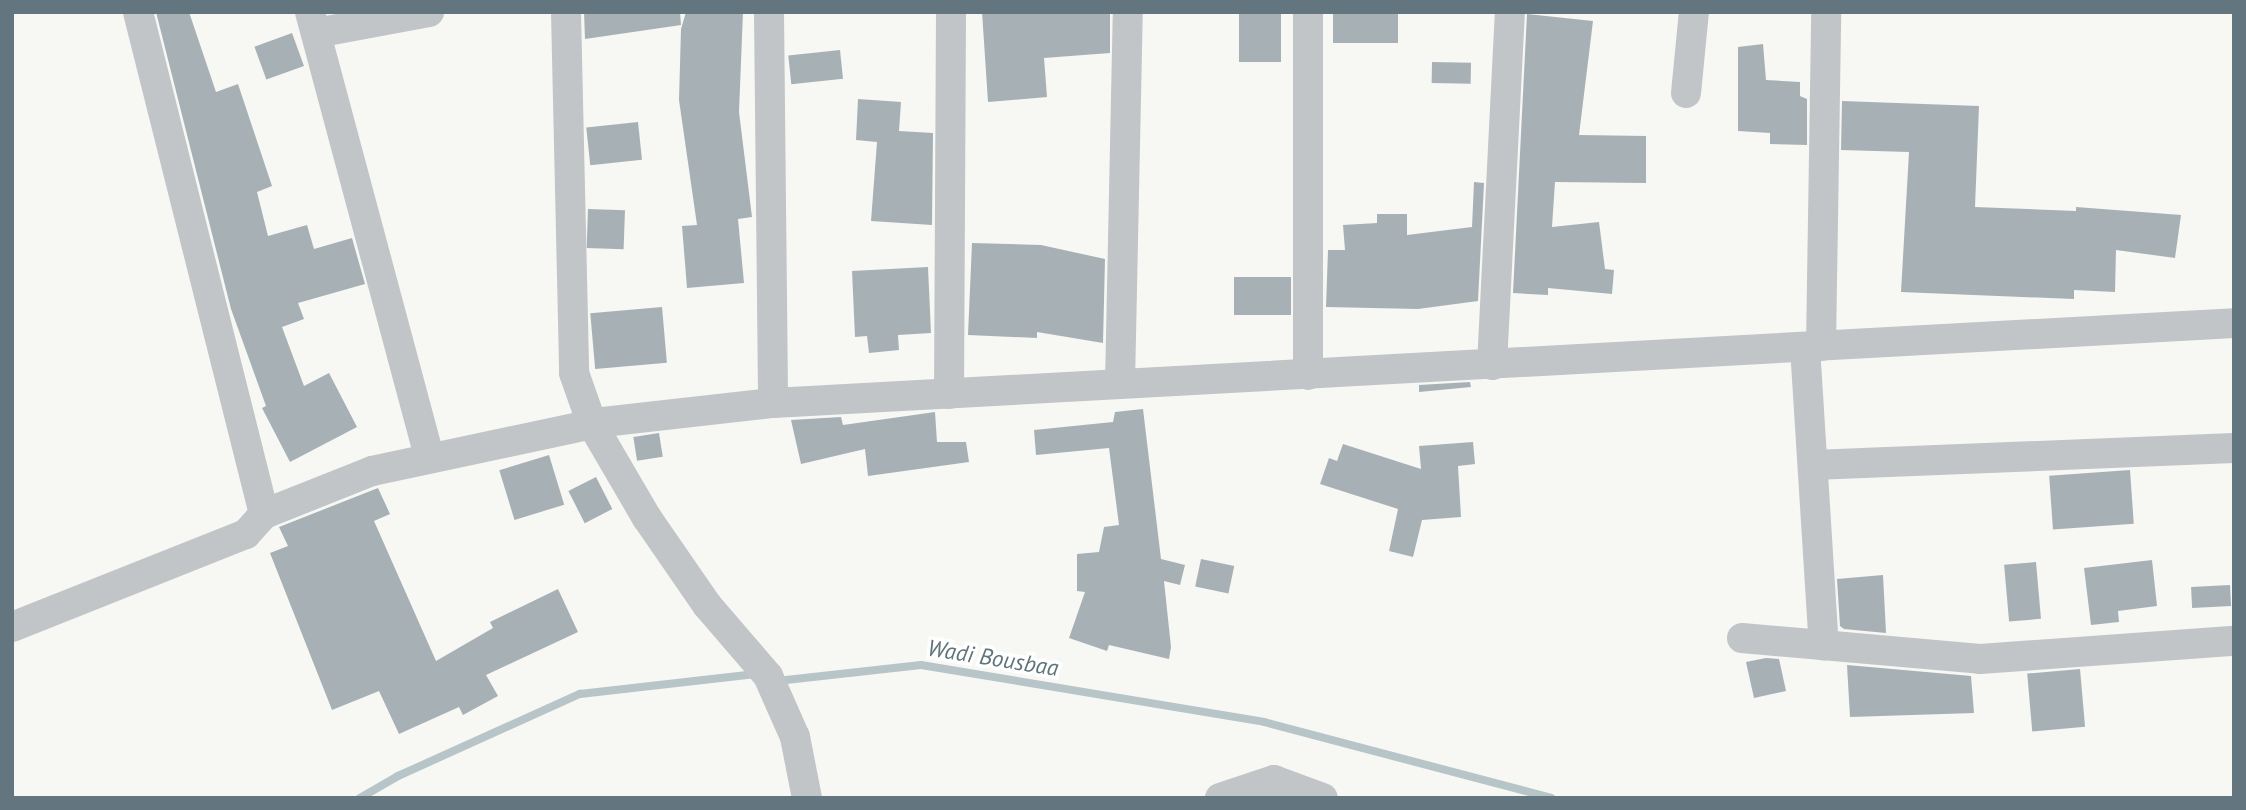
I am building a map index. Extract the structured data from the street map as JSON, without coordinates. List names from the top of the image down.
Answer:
{
  "water": ["Wadi Bousbaa"]
}
